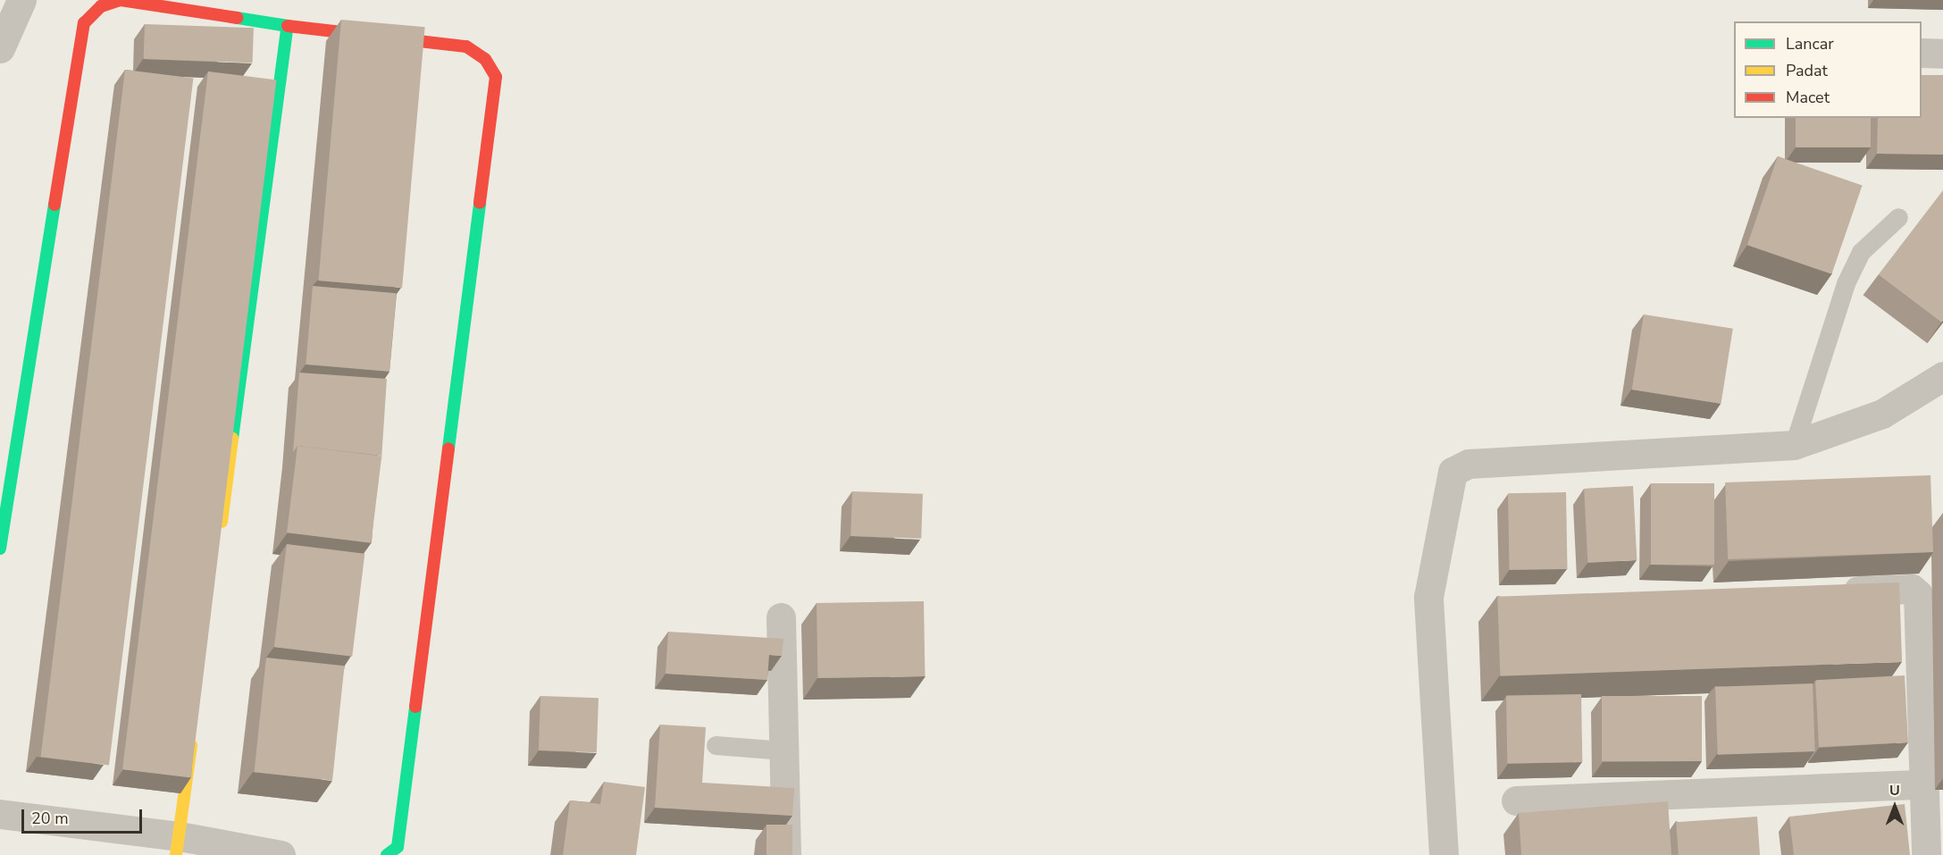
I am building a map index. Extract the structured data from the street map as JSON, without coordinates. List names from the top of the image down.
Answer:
{
  "legend": ["Lancar", "Padat", "Macet"],
  "scale_bar": "20 m",
  "north": "top"
}
